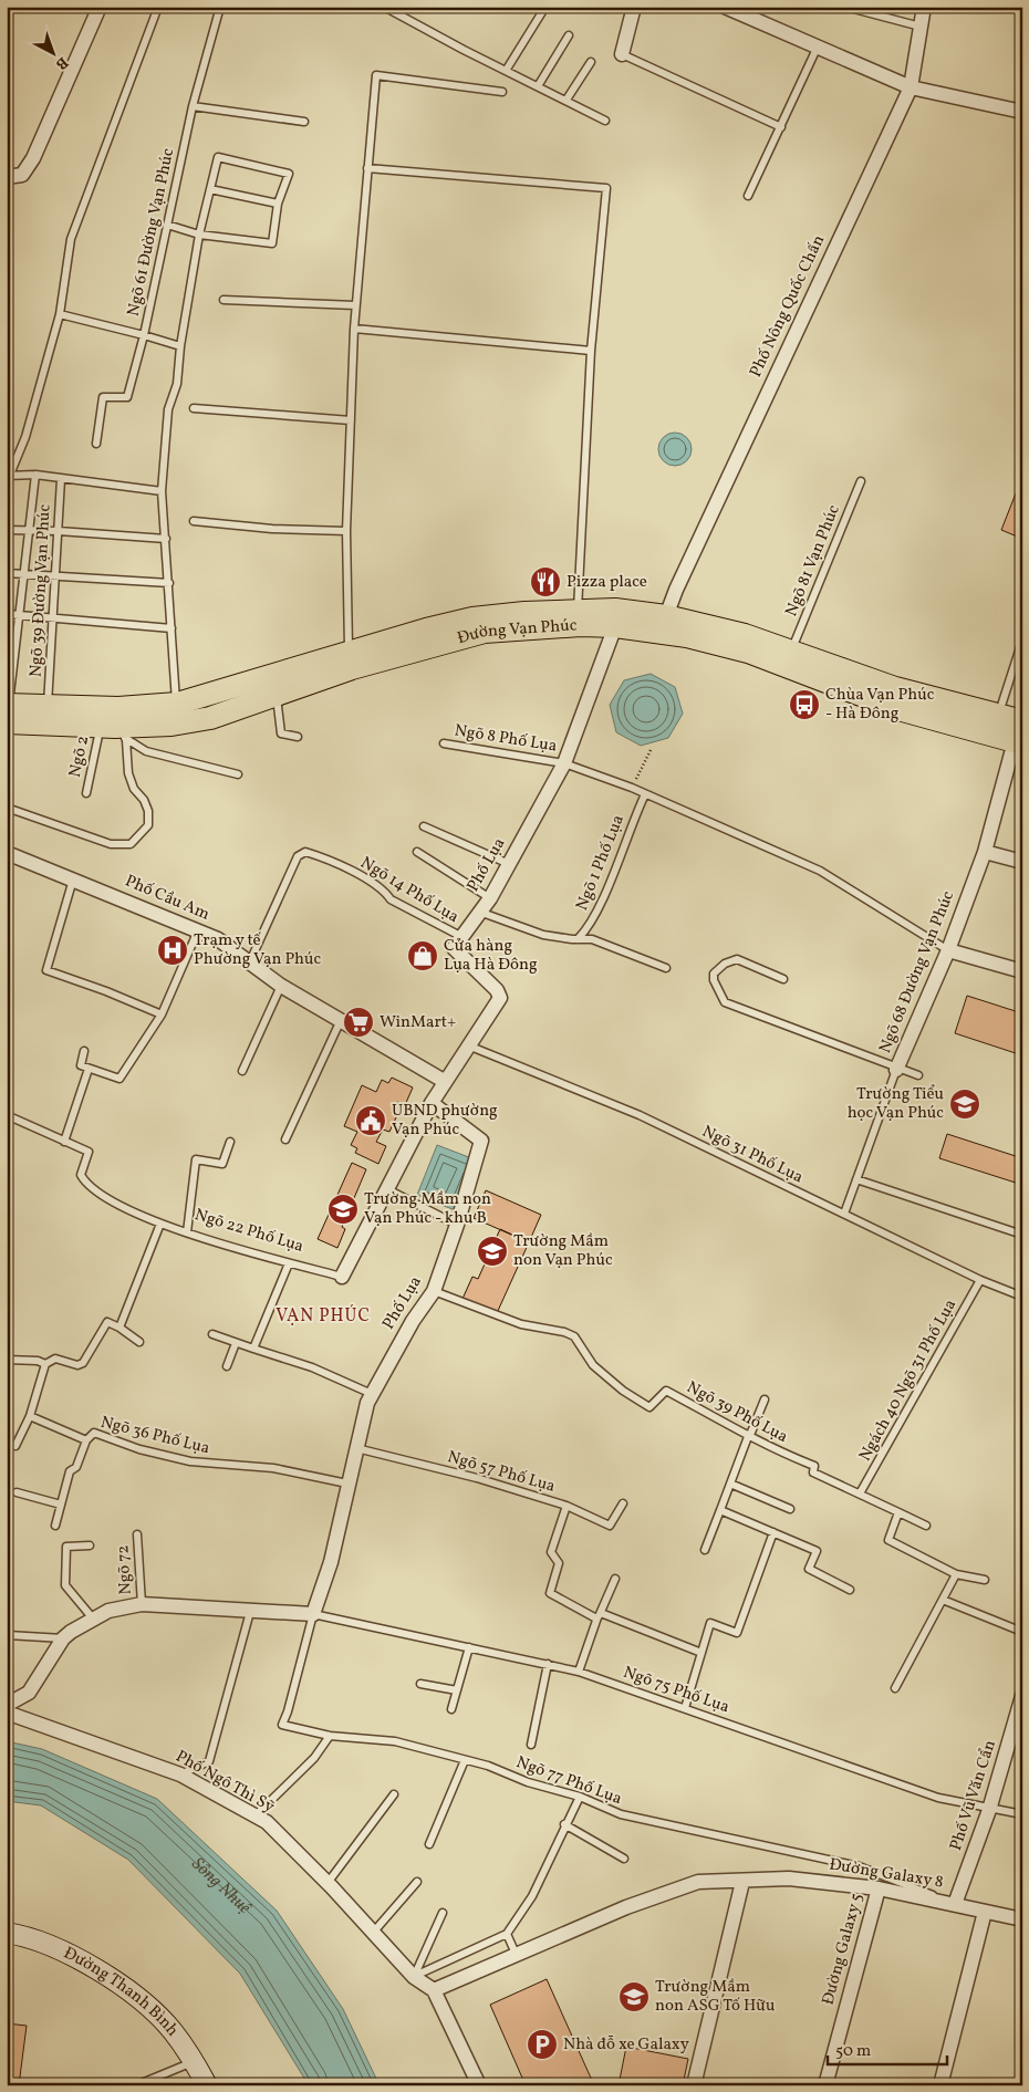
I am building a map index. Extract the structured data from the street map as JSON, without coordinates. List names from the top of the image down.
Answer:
{
  "streets": {
    "main road": ["Đường Vạn Phúc"],
    "street": [
      "Phố Nông Quốc Chấn",
      "Phố Lụa",
      "Phố Cầu Am",
      "Ngõ 68 Đường Vạn Phúc",
      "Ngõ 22 Phố Lụa",
      "Phố Ngô Thì Sỹ",
      "Phố Vũ Văn Cẩn",
      "Đường Galaxy 8",
      "Đường Galaxy 5",
      "Đường Thanh Bình"
    ],
    "lane": [
      "Ngõ 61 Đường Vạn Phúc",
      "Ngõ 81 Vạn Phúc",
      "Ngõ 39 Đường Vạn Phúc",
      "Ngõ 8 Phố Lụa",
      "Ngõ 2",
      "Ngõ 1 Phố Lụa",
      "Ngõ 14 Phố Lụa",
      "Ngõ 31 Phố Lụa",
      "Ngách 40 Ngõ 31 Phố Lụa",
      "Ngõ 39 Phố Lụa",
      "Ngõ 36 Phố Lụa",
      "Ngõ 57 Phố Lụa",
      "Ngõ 72",
      "Ngõ 75 Phố Lụa",
      "Ngõ 77 Phố Lụa"
    ]
  },
  "crossings": [
    ["Phố Nông Quốc Chấn", "Đường Vạn Phúc"],
    ["Ngõ 81 Vạn Phúc", "Đường Vạn Phúc"],
    ["Ngõ 39 Đường Vạn Phúc", "Đường Vạn Phúc"],
    ["Đường Vạn Phúc", "Ngõ 2"],
    ["Đường Vạn Phúc", "Phố Lụa"],
    ["Đường Vạn Phúc", "Ngõ 68 Đường Vạn Phúc"],
    ["Ngõ 8 Phố Lụa", "Ngõ 1 Phố Lụa"],
    ["Ngõ 8 Phố Lụa", "Phố Lụa"],
    ["Ngõ 8 Phố Lụa", "Ngõ 68 Đường Vạn Phúc"],
    ["Phố Lụa", "Ngõ 14 Phố Lụa"],
    ["Phố Lụa", "Ngõ 22 Phố Lụa"],
    ["Phố Lụa", "Ngõ 39 Phố Lụa"],
    ["Phố Lụa", "Ngõ 36 Phố Lụa"],
    ["Phố Lụa", "Ngõ 57 Phố Lụa"],
    ["Phố Lụa", "Ngõ 75 Phố Lụa"],
    ["Phố Lụa", "Ngõ 77 Phố Lụa"],
    ["Ngõ 14 Phố Lụa", "Phố Cầu Am"],
    ["Ngõ 68 Đường Vạn Phúc", "Ngõ 31 Phố Lụa"],
    ["Ngõ 31 Phố Lụa", "Ngách 40 Ngõ 31 Phố Lụa"],
    ["Ngách 40 Ngõ 31 Phố Lụa", "Ngõ 39 Phố Lụa"],
    ["Ngõ 75 Phố Lụa", "Ngõ 77 Phố Lụa"],
    ["Ngõ 75 Phố Lụa", "Phố Vũ Văn Cẩn"],
    ["Ngõ 77 Phố Lụa", "Phố Vũ Văn Cẩn"],
    ["Ngõ 77 Phố Lụa", "Đường Galaxy 8"],
    ["Phố Ngô Thì Sỹ", "Đường Galaxy 8"],
    ["Phố Vũ Văn Cẩn", "Đường Galaxy 8"],
    ["Đường Galaxy 8", "Đường Galaxy 5"]
  ],
  "districts": ["VẠN PHÚC"],
  "water": ["Sông Nhuệ"],
  "places": {
    "restaurant": ["Pizza place"],
    "bus stop": ["Chùa Vạn Phúc - Hà Đông"],
    "hospital": ["Trạm y tế Phường Vạn Phúc"],
    "shop": ["Cửa hàng Lụa Hà Đông"],
    "supermarket": ["WinMart+"],
    "school or university": [
      "Trường Tiểu học Vạn Phúc",
      "Trường Mầm non Vạn Phúc - khu B",
      "Trường Mầm non Vạn Phúc",
      "Trường Mầm non ASG Tố Hữu"
    ],
    "public building": ["UBND phường Vạn Phúc"],
    "parking": ["Nhà đỗ xe Galaxy"]
  },
  "scale_bar": "50 m",
  "north": "bottom right"
}
